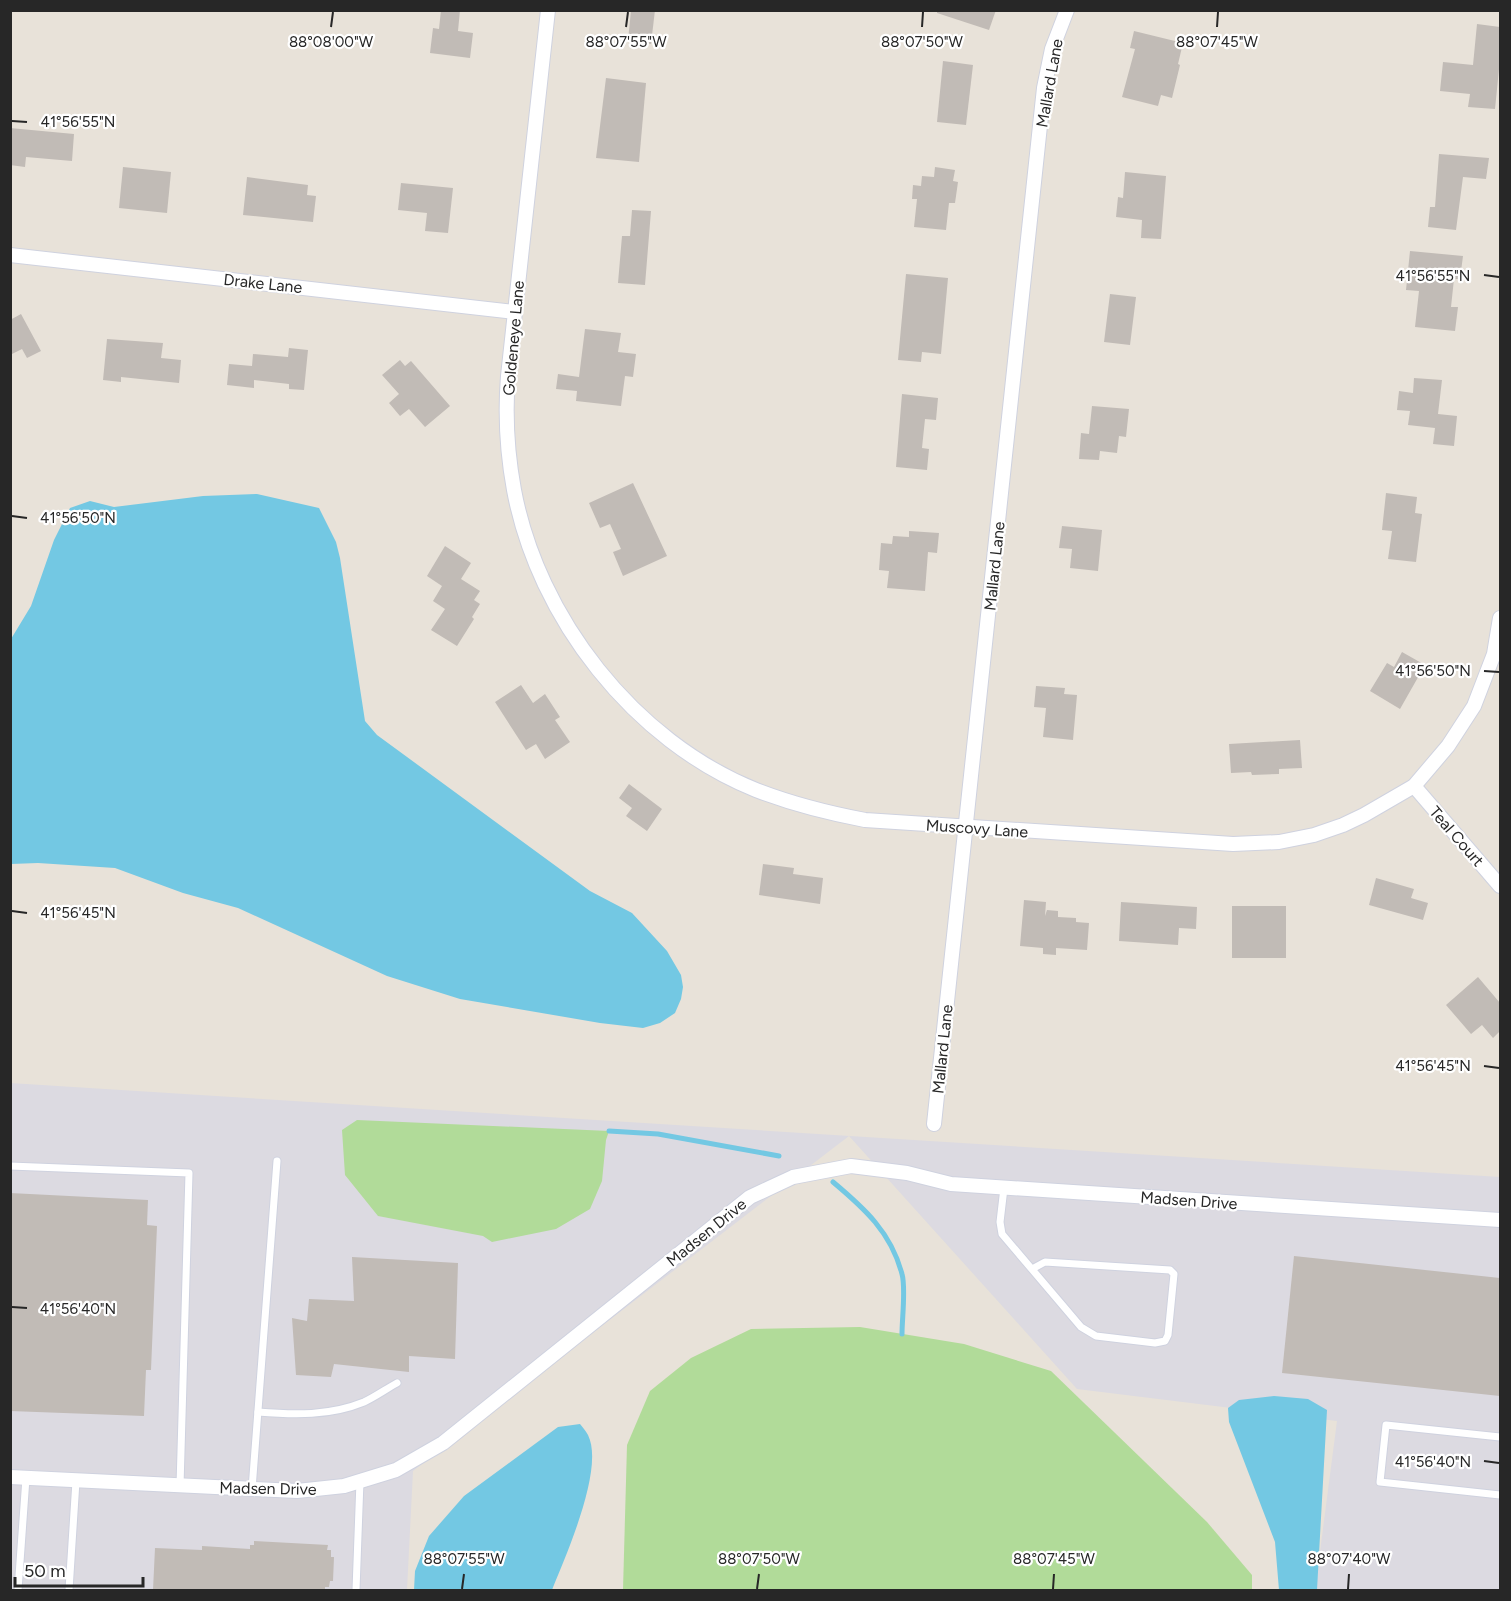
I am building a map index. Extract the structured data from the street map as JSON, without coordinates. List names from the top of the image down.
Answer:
{
  "streets": {
    "street": [
      "Mallard Lane",
      "Drake Lane",
      "Goldeneye Lane",
      "Muscovy Lane",
      "Teal Court",
      "Madsen Drive"
    ]
  },
  "crossings": [
    ["Mallard Lane", "Muscovy Lane"],
    ["Drake Lane", "Goldeneye Lane"],
    ["Goldeneye Lane", "Muscovy Lane"],
    ["Muscovy Lane", "Teal Court"]
  ],
  "scale_bar": "50 m",
  "coordinates": [
    "88°08'00\"W",
    "88°07'55\"W",
    "88°07'50\"W",
    "88°07'45\"W",
    "41°56'55\"N",
    "41°56'50\"N",
    "41°56'45\"N",
    "41°56'40\"N",
    "88°07'40\"W"
  ]
}
